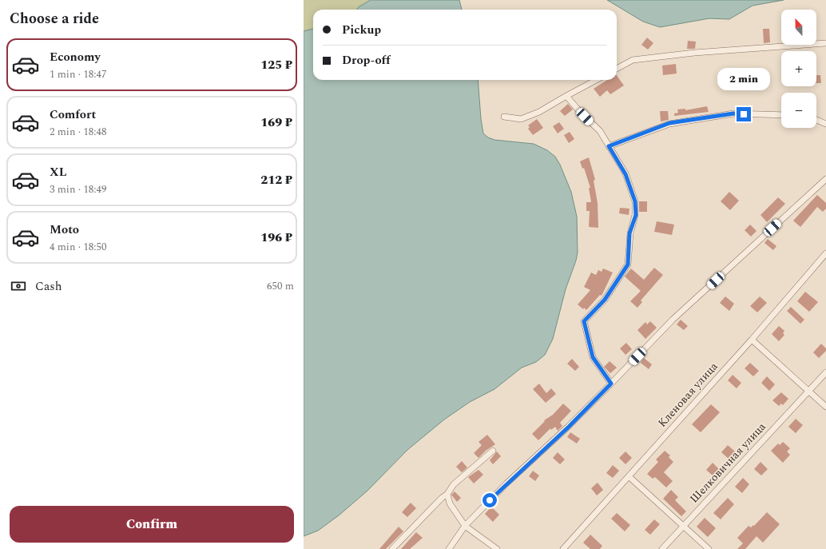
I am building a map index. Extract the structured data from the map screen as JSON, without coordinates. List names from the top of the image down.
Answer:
{
  "streets": {
    "street": ["Кленовая улица", "Шелковичная улица"]
  },
  "north": "top",
  "page": {
    "heading": "Choose a ride",
    "map_buttons": ["+", "−"],
    "banner": ["Pickup", "Drop-off"],
    "list": [
      {
        "name": "Economy",
        "note": "1 min · 18:47",
        "value": "125 ₽"
      },
      {
        "name": "Comfort",
        "note": "2 min · 18:48",
        "value": "169 ₽"
      },
      {
        "name": "XL",
        "note": "3 min · 18:49",
        "value": "212 ₽"
      },
      {
        "name": "Moto",
        "note": "4 min · 18:50",
        "value": "196 ₽"
      }
    ],
    "bubble": "2 min",
    "pay": ["Cash", "650 m"],
    "buttons": "Confirm"
  }
}
